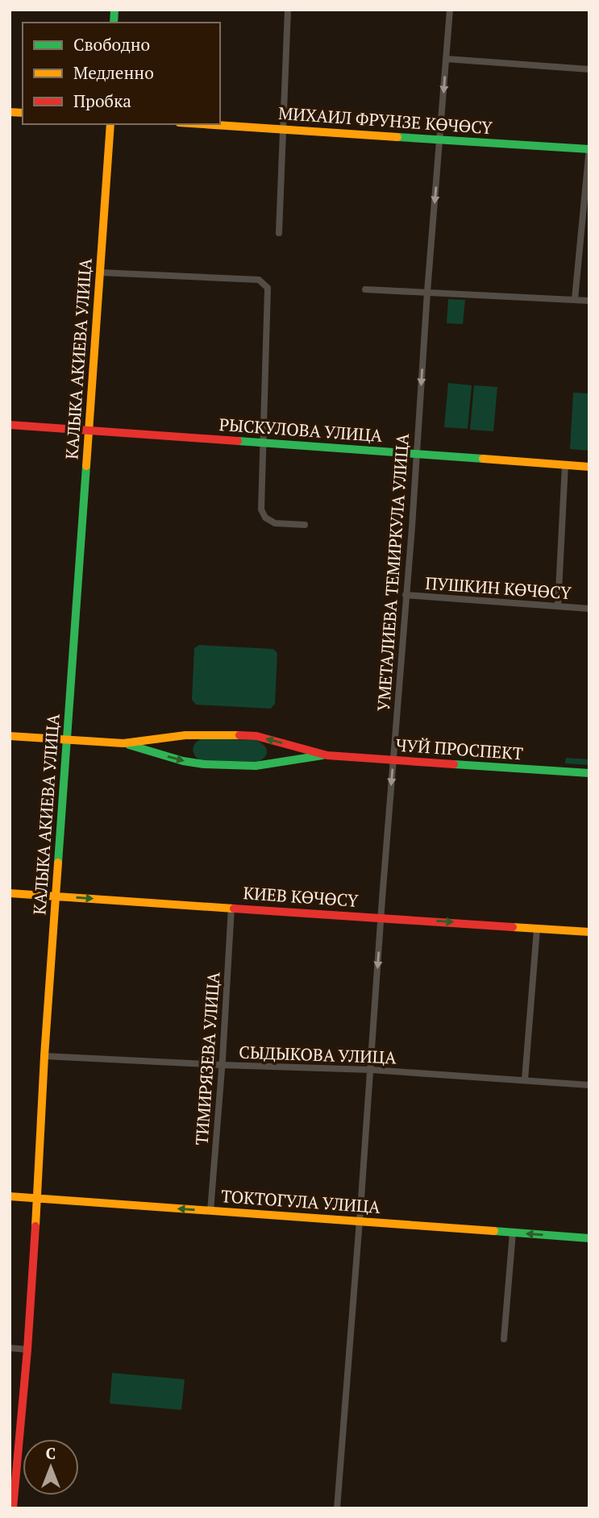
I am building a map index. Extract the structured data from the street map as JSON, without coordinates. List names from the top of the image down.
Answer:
{
  "streets": {
    "main road": [
      "МИХАИЛ ФРУНЗЕ КӨЧӨСҮ",
      "КАЛЫКА АКИЕВА УЛИЦА",
      "РЫСКУЛОВА УЛИЦА",
      "ЧУЙ ПРОСПЕКТ",
      "КИЕВ КӨЧӨСҮ",
      "ТОКТОГУЛА УЛИЦА"
    ],
    "street": [
      "УМЕТАЛИЕВА ТЕМИРКУЛА УЛИЦА",
      "ПУШКИН КӨЧӨСҮ",
      "СЫДЫКОВА УЛИЦА",
      "ТИМИРЯЗЕВА УЛИЦА"
    ]
  },
  "crossings": [
    ["МИХАИЛ ФРУНЗЕ КӨЧӨСҮ", "УМЕТАЛИЕВА ТЕМИРКУЛА УЛИЦА"],
    ["КАЛЫКА АКИЕВА УЛИЦА", "РЫСКУЛОВА УЛИЦА"],
    ["КАЛЫКА АКИЕВА УЛИЦА", "ЧУЙ ПРОСПЕКТ"],
    ["КАЛЫКА АКИЕВА УЛИЦА", "КИЕВ КӨЧӨСҮ"],
    ["КАЛЫКА АКИЕВА УЛИЦА", "СЫДЫКОВА УЛИЦА"],
    ["КАЛЫКА АКИЕВА УЛИЦА", "ТОКТОГУЛА УЛИЦА"],
    ["РЫСКУЛОВА УЛИЦА", "УМЕТАЛИЕВА ТЕМИРКУЛА УЛИЦА"],
    ["УМЕТАЛИЕВА ТЕМИРКУЛА УЛИЦА", "ПУШКИН КӨЧӨСҮ"],
    ["УМЕТАЛИЕВА ТЕМИРКУЛА УЛИЦА", "ЧУЙ ПРОСПЕКТ"],
    ["УМЕТАЛИЕВА ТЕМИРКУЛА УЛИЦА", "КИЕВ КӨЧӨСҮ"],
    ["УМЕТАЛИЕВА ТЕМИРКУЛА УЛИЦА", "СЫДЫКОВА УЛИЦА"],
    ["УМЕТАЛИЕВА ТЕМИРКУЛА УЛИЦА", "ТОКТОГУЛА УЛИЦА"],
    ["КИЕВ КӨЧӨСҮ", "ТИМИРЯЗЕВА УЛИЦА"],
    ["СЫДЫКОВА УЛИЦА", "ТИМИРЯЗЕВА УЛИЦА"],
    ["ТИМИРЯЗЕВА УЛИЦА", "ТОКТОГУЛА УЛИЦА"]
  ],
  "one_way": ["УМЕТАЛИЕВА ТЕМИРКУЛА УЛИЦА", "КИЕВ КӨЧӨСҮ", "ТОКТОГУЛА УЛИЦА"],
  "legend": ["Свободно", "Медленно", "Пробка"],
  "north": "top"
}
